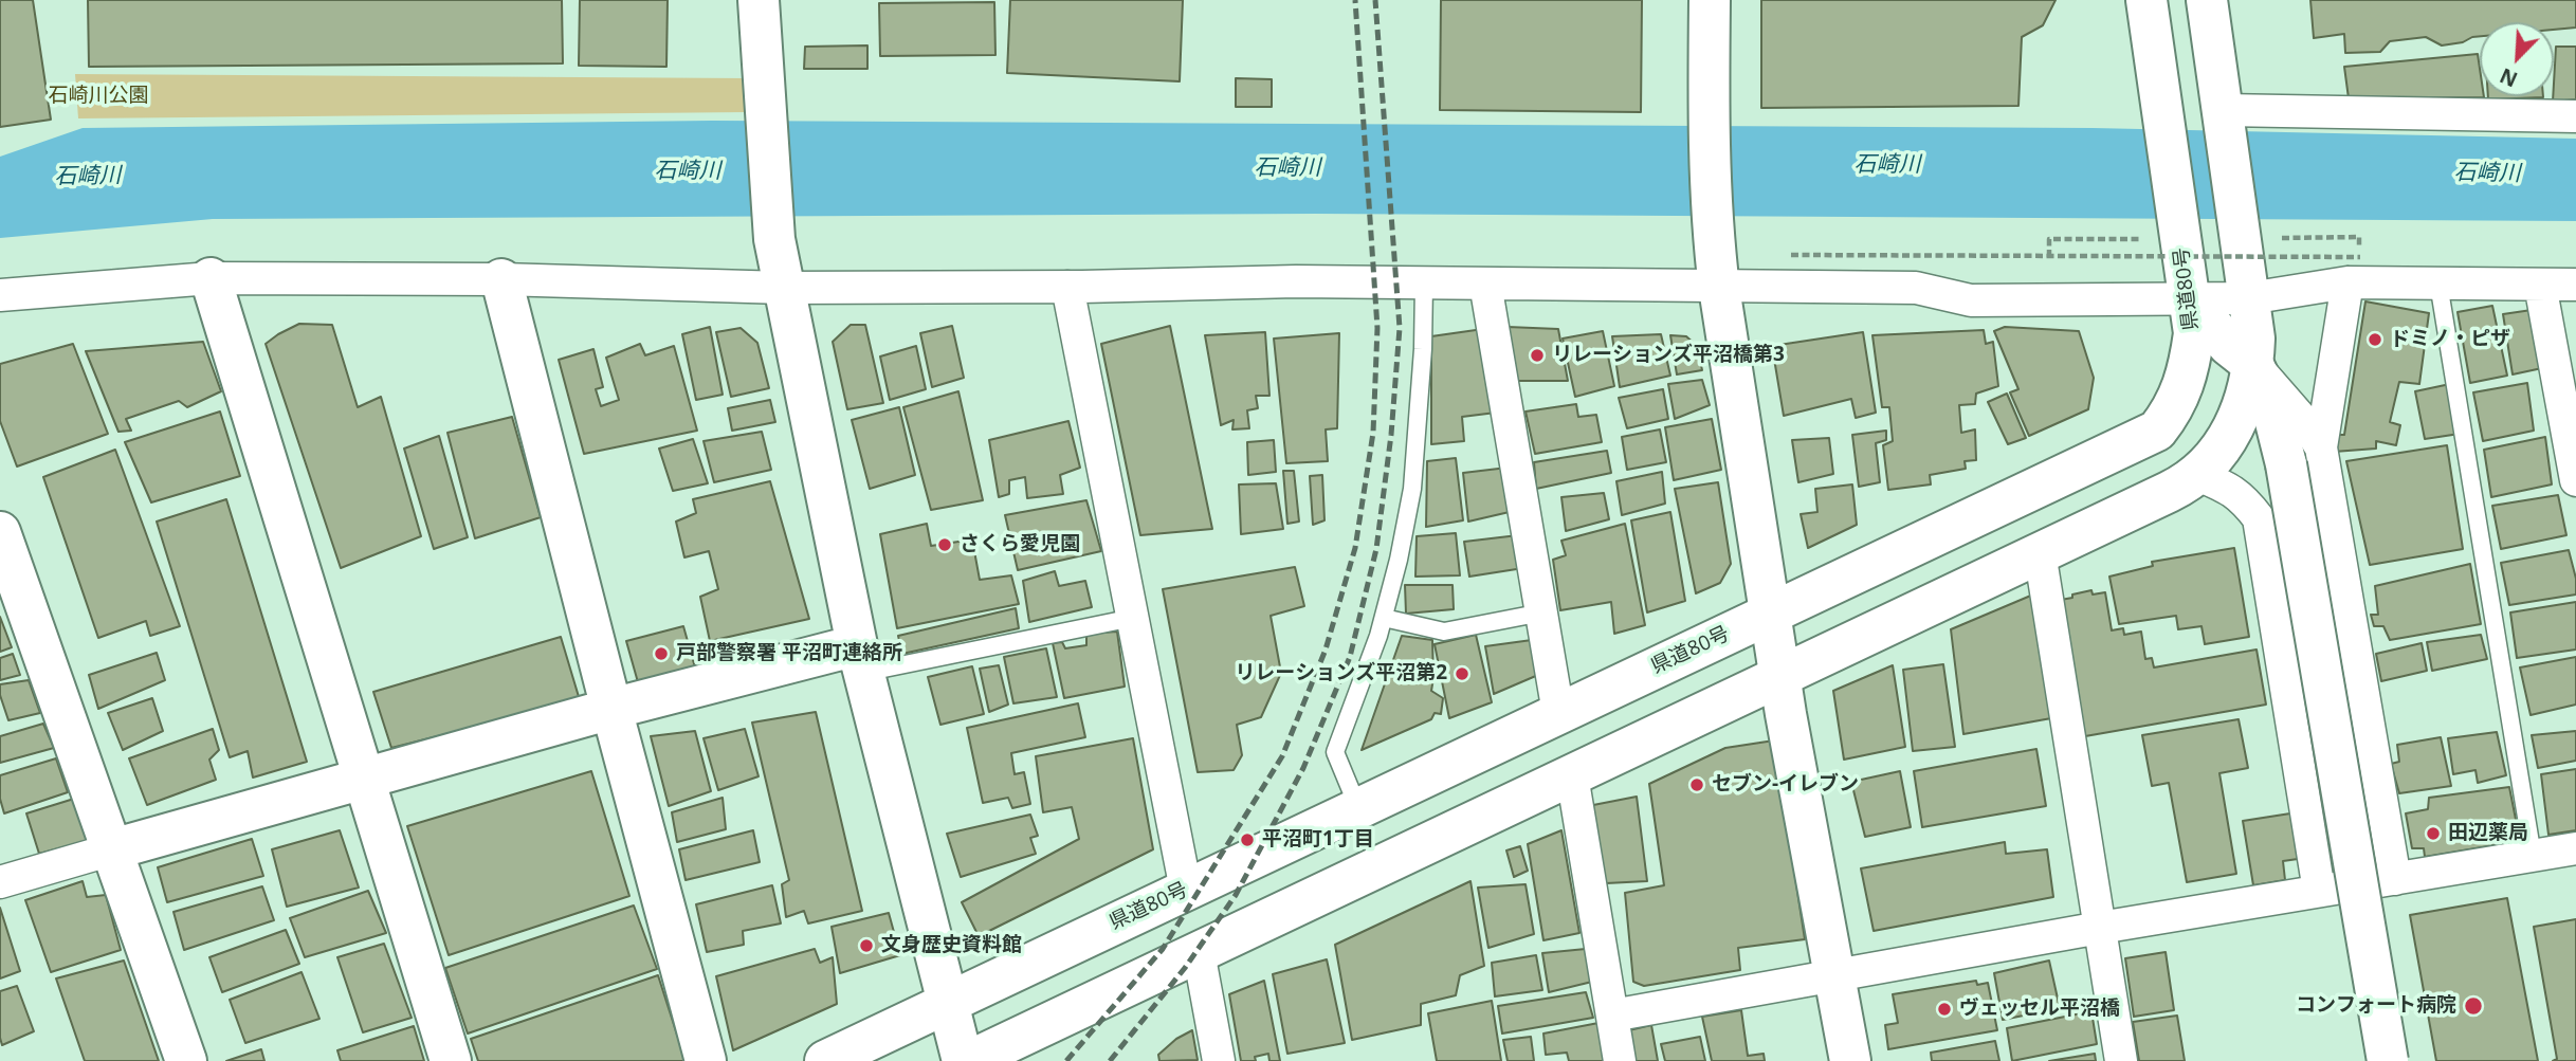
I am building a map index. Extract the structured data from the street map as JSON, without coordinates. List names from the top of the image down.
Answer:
{
  "streets": {
    "street": ["県道80号"]
  },
  "water": ["石崎川"],
  "parks": ["石崎川公園"],
  "places": [
    "ドミノ・ピザ",
    "リレーションズ平沼橋第3",
    "さくら愛児園",
    "戸部警察署 平沼町連絡所",
    "リレーションズ平沼第2",
    "セブン-イレブン",
    "田辺薬局",
    "平沼町1丁目",
    "文身歴史資料館",
    "コンフォート病院",
    "ヴェッセル平沼橋"
  ],
  "north": "bottom left"
}
